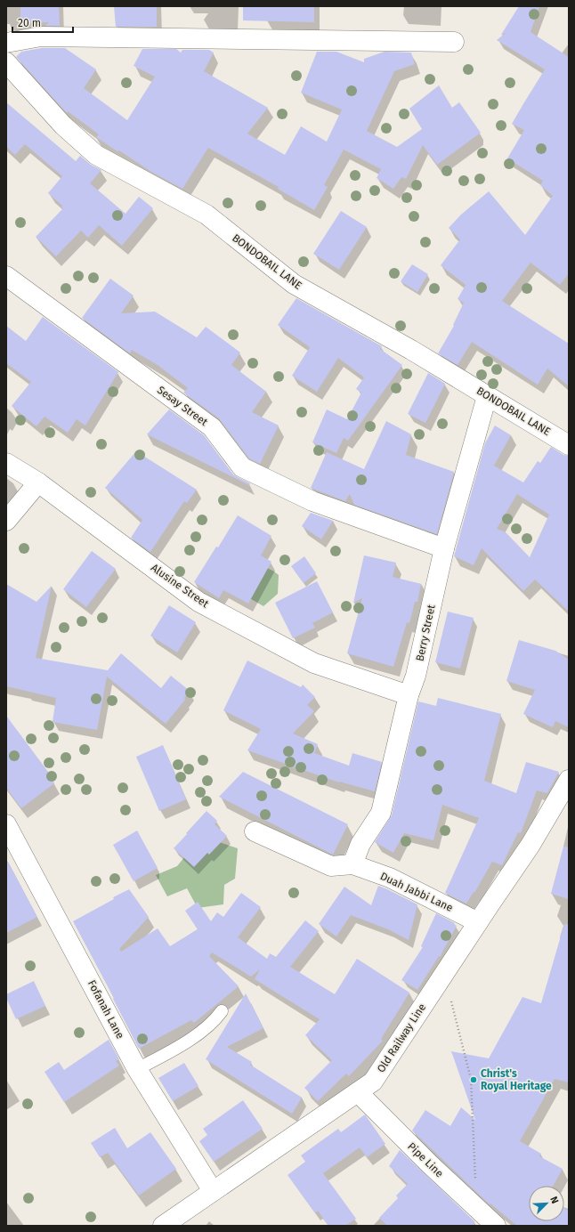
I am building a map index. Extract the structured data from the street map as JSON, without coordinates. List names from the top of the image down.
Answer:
{
  "streets": {
    "street": [
      "BONDOBAIL LANE",
      "Sesay Street",
      "Alusine Street",
      "Berry Street",
      "Duah Jabbi Lane",
      "Fofanah Lane",
      "Old Railway Line",
      "Pipe Line"
    ]
  },
  "crossings": [
    ["BONDOBAIL LANE", "Berry Street"],
    ["Sesay Street", "Berry Street"],
    ["Alusine Street", "Berry Street"],
    ["Berry Street", "Duah Jabbi Lane"],
    ["Duah Jabbi Lane", "Old Railway Line"],
    ["Fofanah Lane", "Old Railway Line"],
    ["Old Railway Line", "Pipe Line"]
  ],
  "places": ["Christ's Royal Heritage"],
  "scale_bar": "20 m",
  "north": "top right"
}
